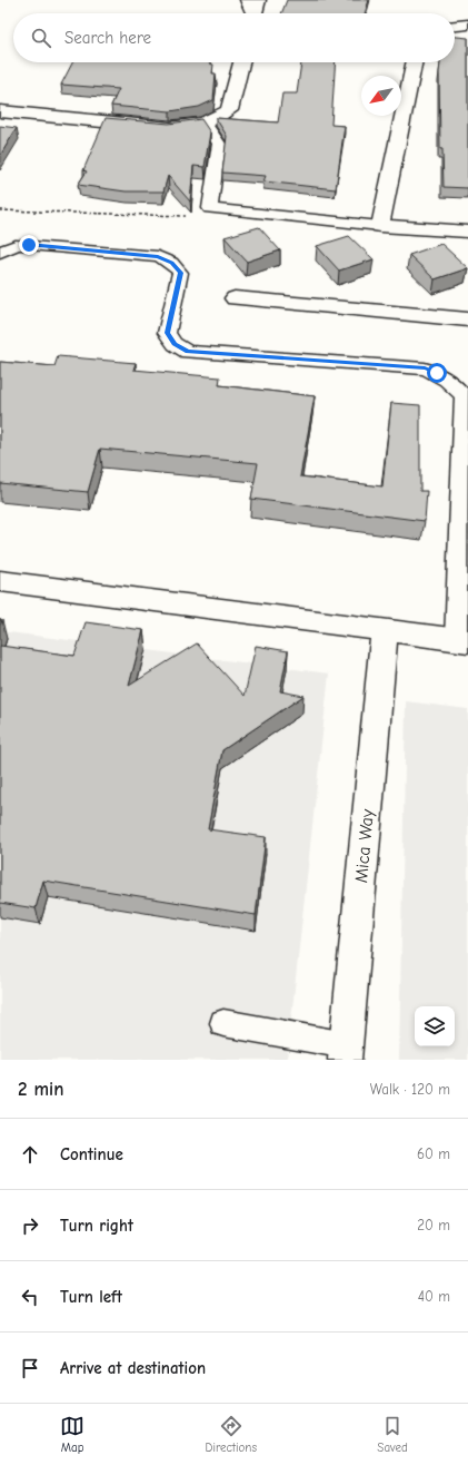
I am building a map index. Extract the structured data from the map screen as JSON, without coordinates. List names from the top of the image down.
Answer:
{
  "streets": {
    "street": ["Mica Way"]
  },
  "north": "bottom left",
  "page": {
    "search": "Search here",
    "heading": ["2 min", "Walk · 120 m"],
    "list": [
      ["Continue", "60 m"],
      ["Turn right", "20 m"],
      ["Turn left", "40 m"],
      "Arrive at destination"
    ],
    "nav": ["Map", "Directions", "Saved"]
  }
}
